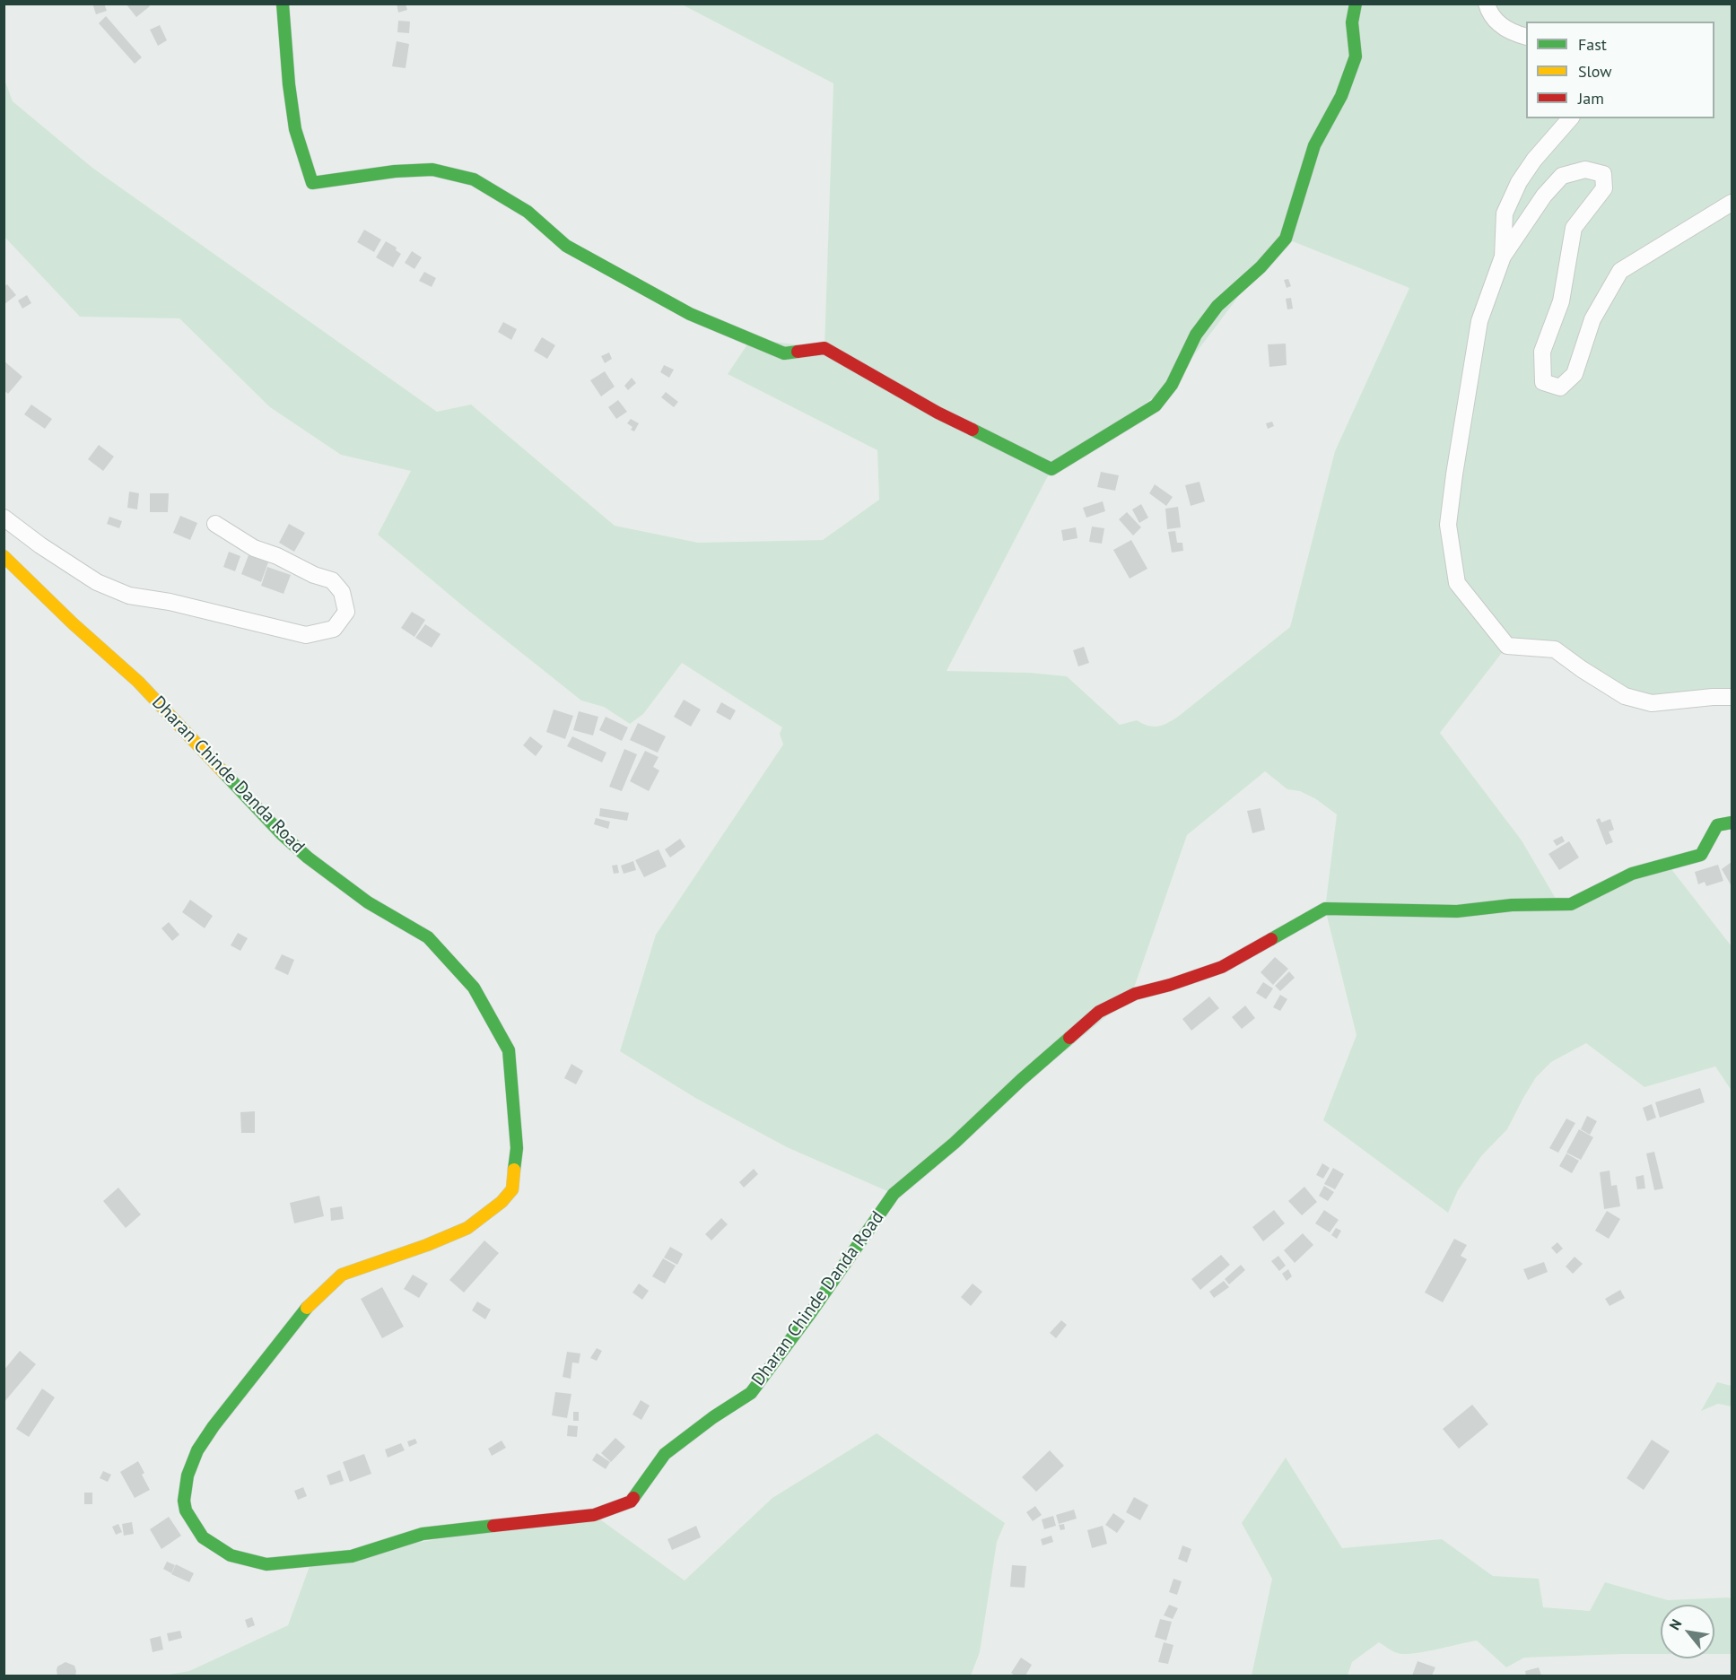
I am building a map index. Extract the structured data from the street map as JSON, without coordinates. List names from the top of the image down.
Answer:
{
  "streets": {
    "street": ["Dharan Chinde Danda Road"]
  },
  "legend": ["Fast", "Slow", "Jam"],
  "north": "top left"
}
